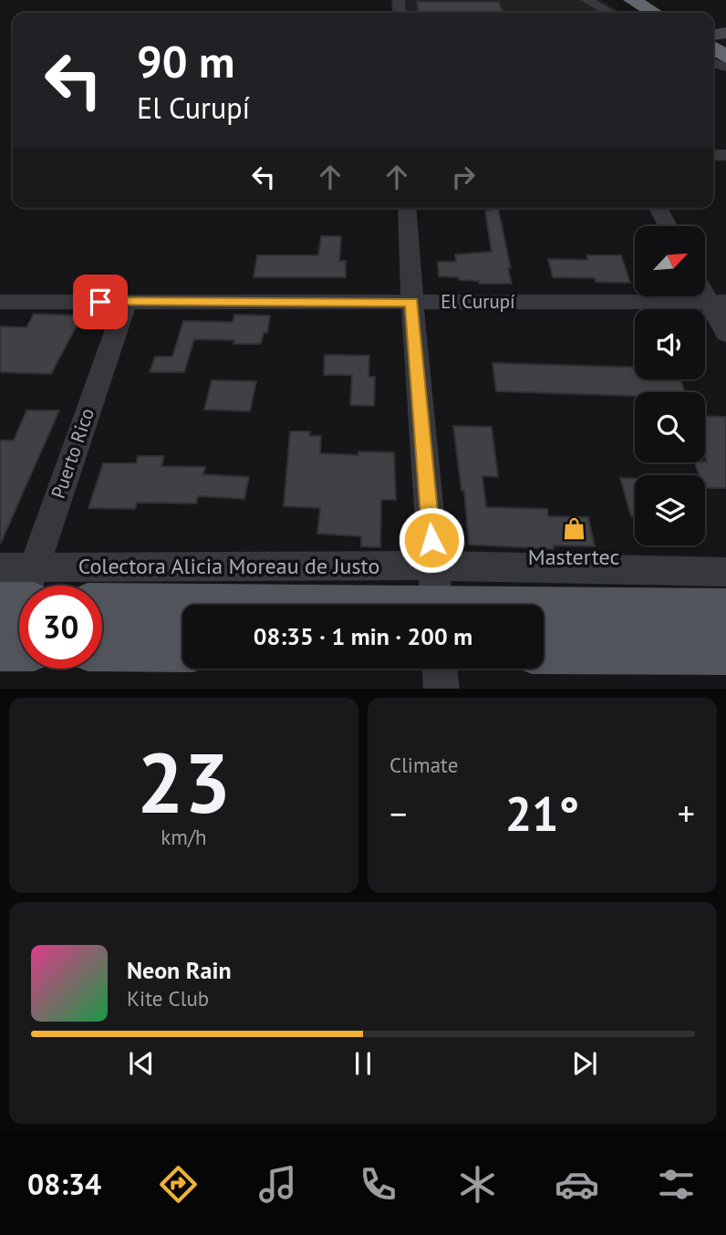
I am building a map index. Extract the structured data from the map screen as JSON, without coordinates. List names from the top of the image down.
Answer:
{
  "streets": {
    "street": ["El Curupí", "Puerto Rico", "Colectora Alicia Moreau de Justo"]
  },
  "crossings": [
    ["El Curupí", "Puerto Rico"],
    ["Puerto Rico", "Colectora Alicia Moreau de Justo"]
  ],
  "places": {
    "shop": ["Mastertec"]
  },
  "north": "top right",
  "page": {
    "turn": ["90 m", "El Curupí"],
    "limit": "30",
    "trip": "08:35 · 1 min · 200 m",
    "tile": [
      ["23", "km/h"],
      "Climate"
    ],
    "heat": ["−", "21°", "+"],
    "song": ["Neon Rain", "Kite Club"],
    "tabs": "08:34"
  }
}
